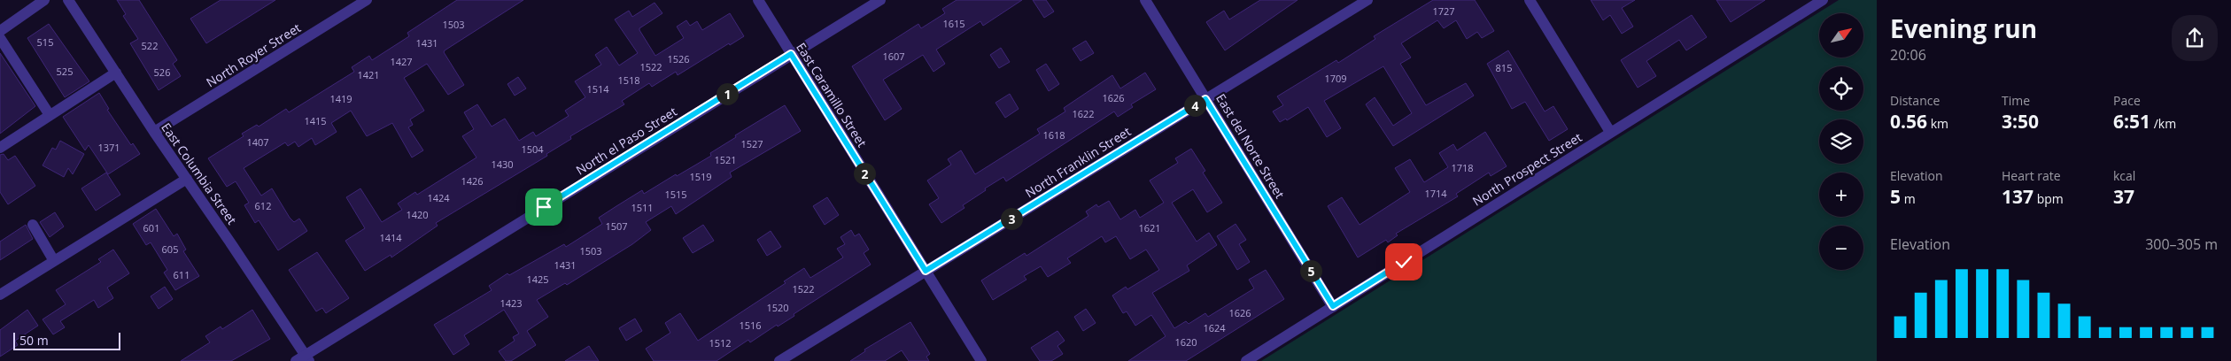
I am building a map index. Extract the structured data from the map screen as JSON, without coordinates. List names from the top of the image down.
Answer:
{
  "streets": {
    "street": [
      "North Royer Street",
      "East Caramillo Street",
      "North el Paso Street",
      "East del Norte Street",
      "North Franklin Street",
      "North Prospect Street",
      "East Columbia Street"
    ]
  },
  "crossings": [
    ["North Royer Street", "East Columbia Street"],
    ["East Caramillo Street", "North el Paso Street"],
    ["East Caramillo Street", "North Franklin Street"],
    ["North el Paso Street", "East Columbia Street"],
    ["East del Norte Street", "North Franklin Street"],
    ["East del Norte Street", "North Prospect Street"]
  ],
  "house_numbers": [
    "1727",
    "1615",
    "1503",
    "515",
    "1431",
    "522",
    "1607",
    "1526",
    "1427",
    "1522",
    "815",
    "525",
    "526",
    "1421",
    "1709",
    "1518",
    "1514",
    "1626",
    "1419",
    "1622",
    "1415",
    "1618",
    "1407",
    "1527",
    "1371",
    "1504",
    "1521",
    "1430",
    "1718",
    "1519",
    "1426",
    "1714",
    "1515",
    "1424",
    "612",
    "1511",
    "1420",
    "1507",
    "601",
    "1621",
    "1414",
    "605",
    "1503",
    "1431",
    "611",
    "1425",
    "1522",
    "1423",
    "1520",
    "1626",
    "1516",
    "1624",
    "1620",
    "1512"
  ],
  "scale_bar": "50 m",
  "north": "top right",
  "page": {
    "heading": ["Evening run", "20:06"],
    "map_buttons": ["+", "−"],
    "stats": [
      ["Distance", "0.56 km"],
      ["Time", "3:50"],
      ["Pace", "6:51 /km"],
      ["Elevation", "5 m"],
      ["Heart rate", "137 bpm"],
      ["kcal", "37"]
    ],
    "pins": [
      "1",
      "4",
      "2",
      "3",
      "5"
    ],
    "chart": ["Elevation", "300–305 m"],
    "scale": "50 m"
  }
}
